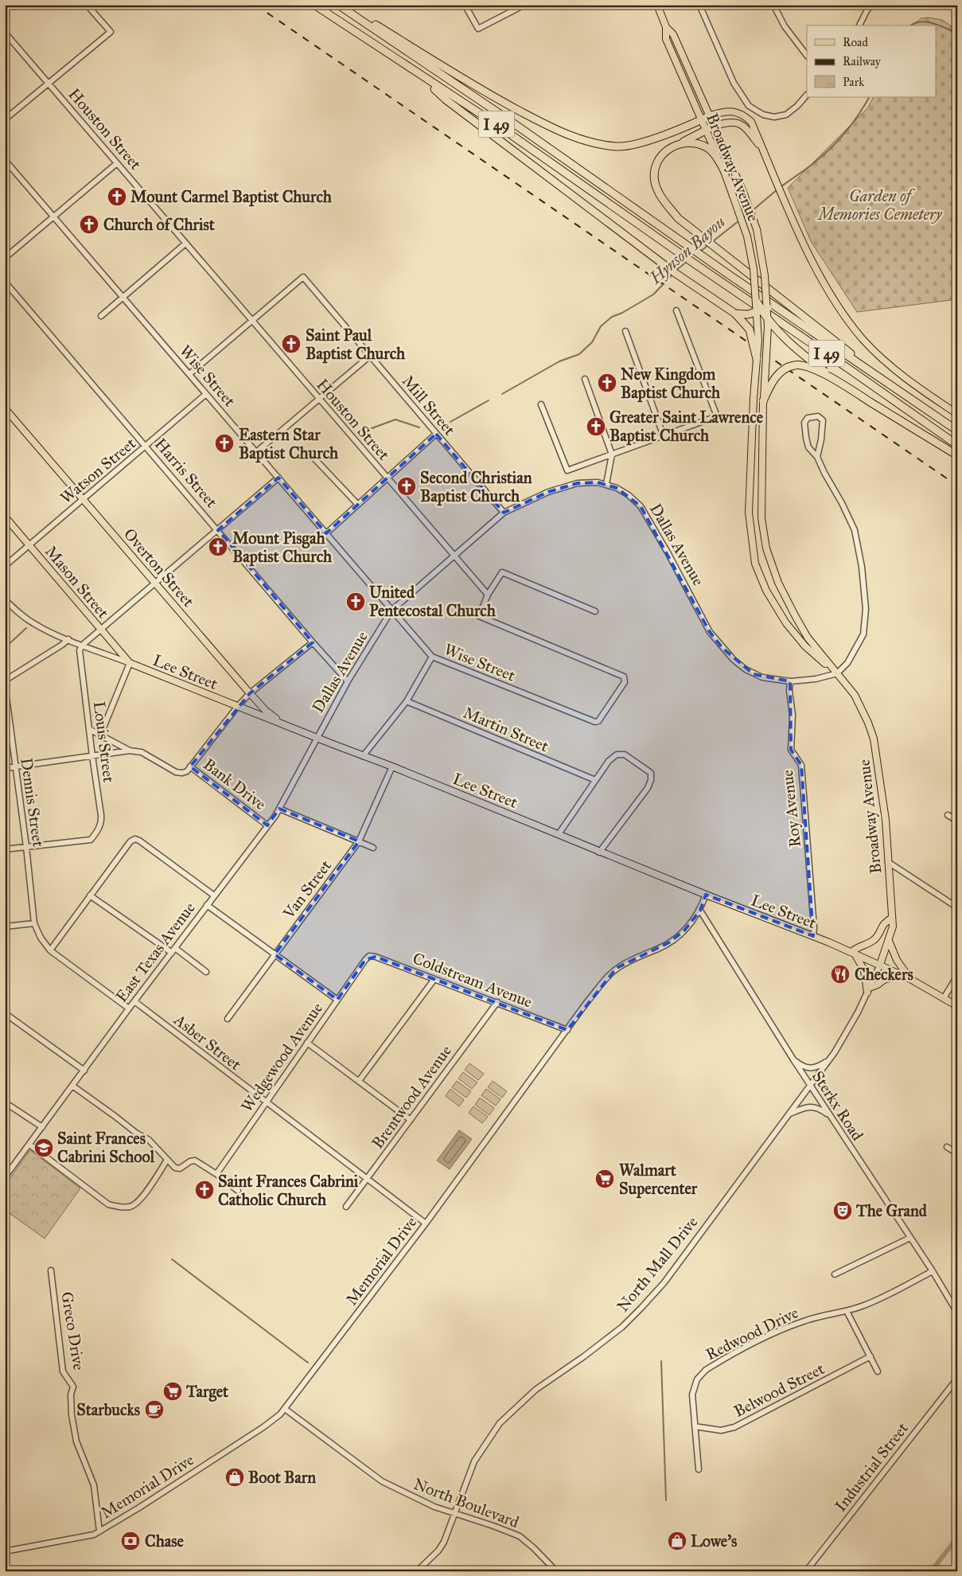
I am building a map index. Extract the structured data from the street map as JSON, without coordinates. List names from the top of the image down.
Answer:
{
  "streets": {
    "highway": ["I 49"],
    "main road": [
      "Broadway Avenue",
      "Overton Street",
      "Mason Street",
      "Lee Street"
    ],
    "street": [
      "Houston Street",
      "Wise Street",
      "Mill Street",
      "Watson Street",
      "Harris Street",
      "Dallas Avenue",
      "Martin Street",
      "Louis Street",
      "Bank Drive",
      "Dennis Street",
      "Roy Avenue",
      "Van Street",
      "East Texas Avenue",
      "Coldstream Avenue",
      "Asber Street",
      "Wedgewood Avenue",
      "Brentwood Avenue",
      "Sterkx Road",
      "Memorial Drive",
      "North Mall Drive",
      "Greco Drive",
      "Redwood Drive",
      "Belwood Street",
      "Industrial Street",
      "North Boulevard"
    ]
  },
  "crossings": [
    ["Houston Street", "Wise Street"],
    ["Houston Street", "Mill Street"],
    ["Houston Street", "Dallas Avenue"],
    ["Broadway Avenue", "Dallas Avenue"],
    ["Broadway Avenue", "Lee Street"],
    ["Broadway Avenue", "North Mall Drive"],
    ["Wise Street", "Watson Street"],
    ["Wise Street", "Dallas Avenue"],
    ["Mill Street", "Dallas Avenue"],
    ["Watson Street", "Harris Street"],
    ["Watson Street", "Overton Street"],
    ["Watson Street", "Mason Street"],
    ["Harris Street", "Dallas Avenue"],
    ["Harris Street", "Bank Drive"],
    ["Dallas Avenue", "Lee Street"],
    ["Dallas Avenue", "Roy Avenue"],
    ["Dallas Avenue", "East Texas Avenue"],
    ["Overton Street", "Lee Street"],
    ["Overton Street", "Bank Drive"],
    ["Mason Street", "Lee Street"],
    ["Lee Street", "Louis Street"],
    ["Lee Street", "Bank Drive"],
    ["Lee Street", "Roy Avenue"],
    ["Lee Street", "Van Street"],
    ["Lee Street", "East Texas Avenue"],
    ["Lee Street", "Memorial Drive"],
    ["Lee Street", "North Mall Drive"],
    ["Louis Street", "Dennis Street"],
    ["Bank Drive", "East Texas Avenue"],
    ["East Texas Avenue", "Asber Street"],
    ["Coldstream Avenue", "Wedgewood Avenue"],
    ["Coldstream Avenue", "Brentwood Avenue"],
    ["Coldstream Avenue", "Memorial Drive"],
    ["Asber Street", "Wedgewood Avenue"],
    ["Asber Street", "Brentwood Avenue"],
    ["Asber Street", "Memorial Drive"],
    ["Sterkx Road", "Memorial Drive"],
    ["Sterkx Road", "North Mall Drive"],
    ["Sterkx Road", "Redwood Drive"],
    ["Memorial Drive", "Greco Drive"],
    ["Memorial Drive", "North Boulevard"],
    ["North Mall Drive", "North Boulevard"],
    ["Redwood Drive", "Belwood Street"]
  ],
  "water": ["Hynson Bayou"],
  "parks": ["Garden of Memories Cemetery"],
  "places": {
    "church": [
      "Mount Carmel Baptist Church",
      "Church of Christ",
      "Saint Paul Baptist Church",
      "New Kingdom Baptist Church",
      "Greater Saint Lawrence Baptist Church",
      "Eastern Star Baptist Church",
      "Second Christian Baptist Church",
      "Mount Pisgah Baptist Church",
      "United Pentecostal Church",
      "Saint Frances Cabrini Catholic Church"
    ],
    "restaurant": ["Checkers"],
    "school or university": ["Saint Frances Cabrini School"],
    "supermarket": ["Walmart Supercenter", "Target"],
    "theatre": ["The Grand"],
    "cafe": ["Starbucks"],
    "shop": ["Boot Barn", "Lowe's"],
    "bank": ["Chase"]
  },
  "legend": ["Road", "Railway", "Park"]
}
